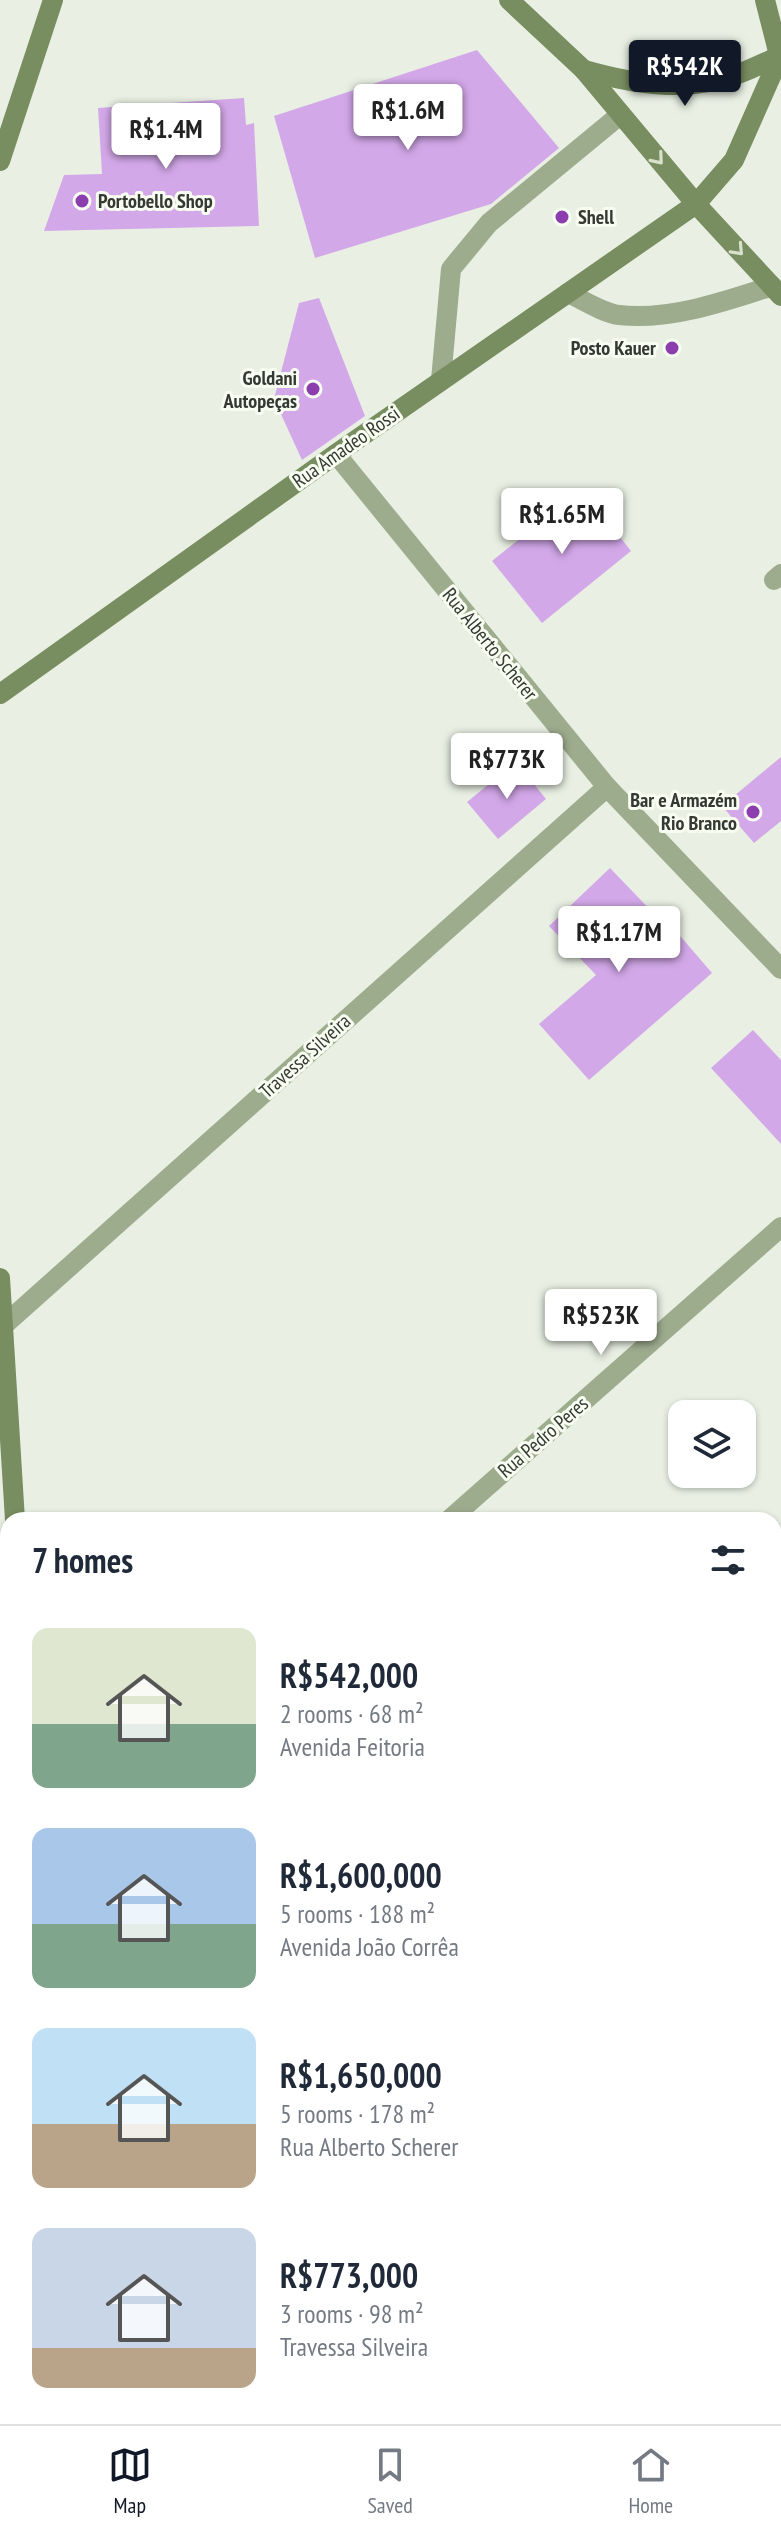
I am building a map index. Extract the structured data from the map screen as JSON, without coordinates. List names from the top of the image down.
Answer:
{
  "streets": {
    "street": [
      "Rua Amadeo Rossi",
      "Rua Alberto Scherer",
      "Travessa Silveira",
      "Rua Pedro Peres"
    ]
  },
  "crossings": [
    ["Rua Amadeo Rossi", "Rua Alberto Scherer"],
    ["Rua Alberto Scherer", "Travessa Silveira"]
  ],
  "places": [
    "Portobello Shop",
    "Shell",
    "Posto Kauer",
    "Goldani Autopeças",
    "Bar e Armazém Rio Branco"
  ],
  "page": {
    "price": [
      "R$542K",
      "R$1.6M",
      "R$1.4M",
      "R$1.65M",
      "R$773K",
      "R$1.17M",
      "R$523K"
    ],
    "heading": "7 homes",
    "list": [
      {
        "name": "R$542,000",
        "note": "2 rooms · 68 m² · Avenida Feitoria"
      },
      {
        "name": "R$1,600,000",
        "note": "5 rooms · 188 m² · Avenida João Corrêa"
      },
      {
        "name": "R$1,650,000",
        "note": "5 rooms · 178 m² · Rua Alberto Scherer"
      },
      {
        "name": "R$773,000",
        "note": "3 rooms · 98 m² · Travessa Silveira"
      }
    ],
    "tabs": ["Map", "Saved", "Home"]
  }
}
